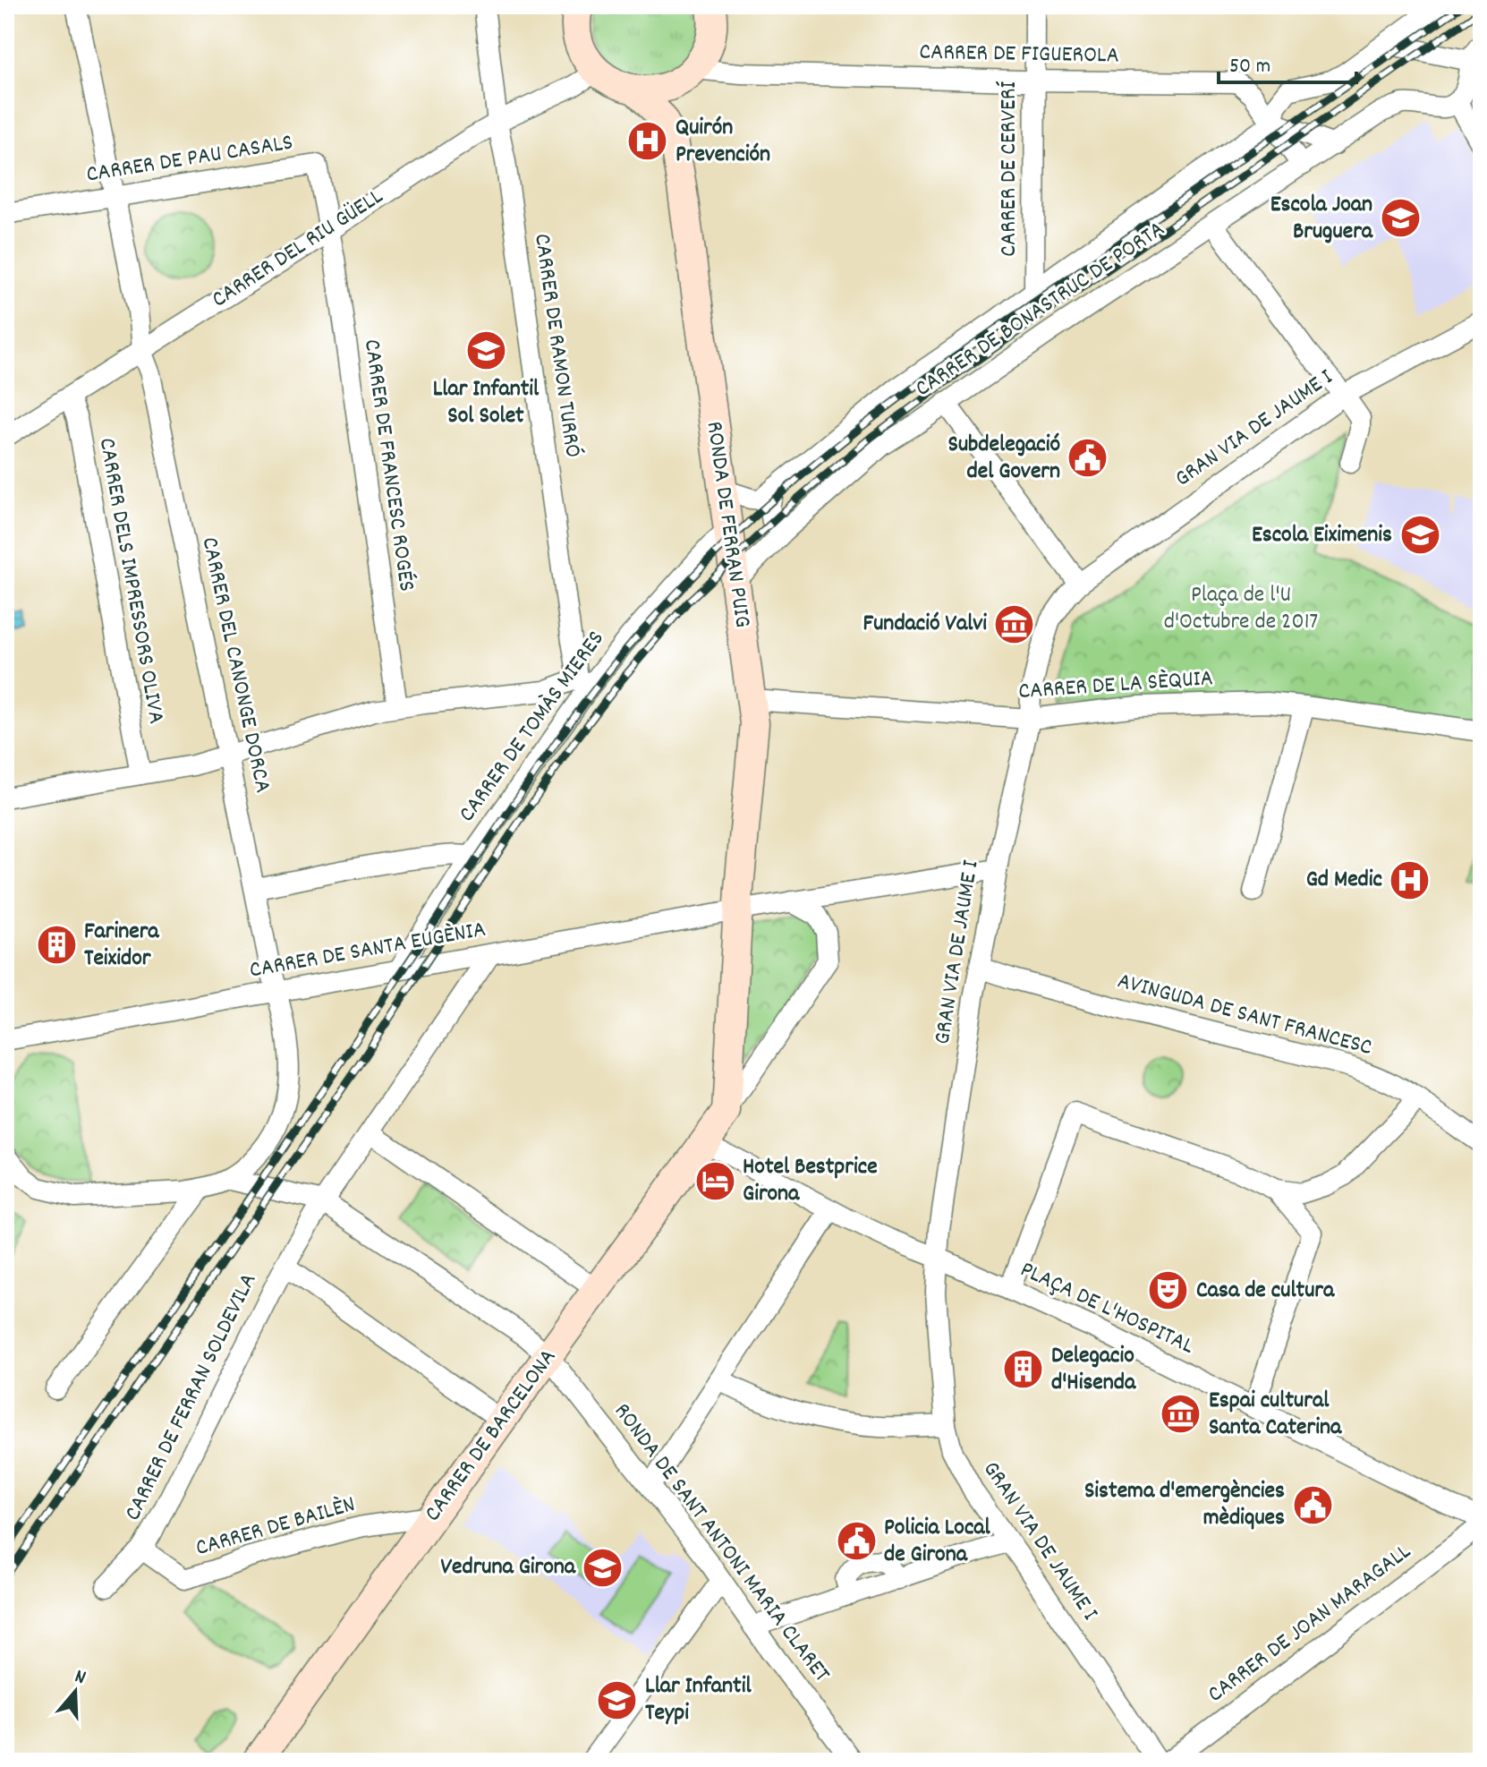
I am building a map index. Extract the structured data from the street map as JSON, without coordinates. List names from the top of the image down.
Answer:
{
  "streets": {
    "main road": ["RONDA DE FERRAN PUIG", "CARRER DE BARCELONA"],
    "street": [
      "CARRER DE FIGUEROLA",
      "CARRER DE PAU CASALS",
      "CARRER DE CERVERÍ",
      "CARRER DEL RIU GÜELL",
      "CARRER DE BONASTRUC DE PORTA",
      "CARRER DE RAMON TURRÓ",
      "GRAN VIA DE JAUME I",
      "CARRER DE FRANCESC ROGÉS",
      "CARRER DELS IMPRESSORS OLIVA",
      "CARRER DEL CANONGE DORCA",
      "CARRER DE LA SÈQUIA",
      "CARRER DE TOMÀS MIERES",
      "CARRER DE SANTA EUGÈNIA",
      "AVINGUDA DE SANT FRANCESC",
      "PLAÇA DE L'HOSPITAL",
      "CARRER DE FERRAN SOLDEVILA",
      "CARRER DE BAILÈN",
      "RONDA DE SANT ANTONI MARIA CLARET",
      "CARRER DE JOAN MARAGALL"
    ]
  },
  "crossings": [
    ["CARRER DE FIGUEROLA", "CARRER DE CERVERÍ"],
    ["CARRER DE FIGUEROLA", "CARRER DE BONASTRUC DE PORTA"],
    ["CARRER DE FIGUEROLA", "RONDA DE FERRAN PUIG"],
    ["CARRER DE PAU CASALS", "CARRER DEL RIU GÜELL"],
    ["CARRER DE PAU CASALS", "CARRER DE FRANCESC ROGÉS"],
    ["CARRER DE PAU CASALS", "CARRER DEL CANONGE DORCA"],
    ["CARRER DE CERVERÍ", "CARRER DE BONASTRUC DE PORTA"],
    ["CARRER DEL RIU GÜELL", "CARRER DE RAMON TURRÓ"],
    ["CARRER DEL RIU GÜELL", "CARRER DE FRANCESC ROGÉS"],
    ["CARRER DEL RIU GÜELL", "CARRER DELS IMPRESSORS OLIVA"],
    ["CARRER DEL RIU GÜELL", "CARRER DEL CANONGE DORCA"],
    ["CARRER DE BONASTRUC DE PORTA", "RONDA DE FERRAN PUIG"],
    ["CARRER DE RAMON TURRÓ", "CARRER DE TOMÀS MIERES"],
    ["GRAN VIA DE JAUME I", "CARRER DE LA SÈQUIA"],
    ["GRAN VIA DE JAUME I", "CARRER DE SANTA EUGÈNIA"],
    ["GRAN VIA DE JAUME I", "AVINGUDA DE SANT FRANCESC"],
    ["GRAN VIA DE JAUME I", "PLAÇA DE L'HOSPITAL"],
    ["RONDA DE FERRAN PUIG", "CARRER DE LA SÈQUIA"],
    ["RONDA DE FERRAN PUIG", "CARRER DE TOMÀS MIERES"],
    ["RONDA DE FERRAN PUIG", "CARRER DE SANTA EUGÈNIA"],
    ["RONDA DE FERRAN PUIG", "CARRER DE BARCELONA"],
    ["CARRER DEL CANONGE DORCA", "CARRER DE SANTA EUGÈNIA"],
    ["CARRER DE TOMÀS MIERES", "CARRER DE SANTA EUGÈNIA"],
    ["CARRER DE SANTA EUGÈNIA", "CARRER DE FERRAN SOLDEVILA"],
    ["PLAÇA DE L'HOSPITAL", "CARRER DE BARCELONA"],
    ["CARRER DE FERRAN SOLDEVILA", "CARRER DE BAILÈN"],
    ["CARRER DE FERRAN SOLDEVILA", "RONDA DE SANT ANTONI MARIA CLARET"],
    ["CARRER DE BARCELONA", "CARRER DE BAILÈN"],
    ["CARRER DE BARCELONA", "RONDA DE SANT ANTONI MARIA CLARET"]
  ],
  "parks": ["Plaça de l'U d'Octubre de 2017"],
  "places": {
    "hospital": ["Quirón Prevención", "Gd Medic"],
    "school or university": [
      "Escola Joan Bruguera",
      "Llar Infantil Sol Solet",
      "Escola Eiximenis",
      "Vedruna Girona",
      "Llar Infantil Teypi"
    ],
    "public building": ["Subdelegació del Govern", "Sistema d'emergències mèdiques", "Policia Local de Girona"],
    "museum": ["Fundació Valvi", "Espai cultural Santa Caterina"],
    "building": ["Farinera Teixidor", "Delegacio d'Hisenda"],
    "hotel": ["Hotel Bestprice Girona"],
    "theatre": ["Casa de cultura"]
  },
  "scale_bar": "50 m",
  "north": "top"
}
